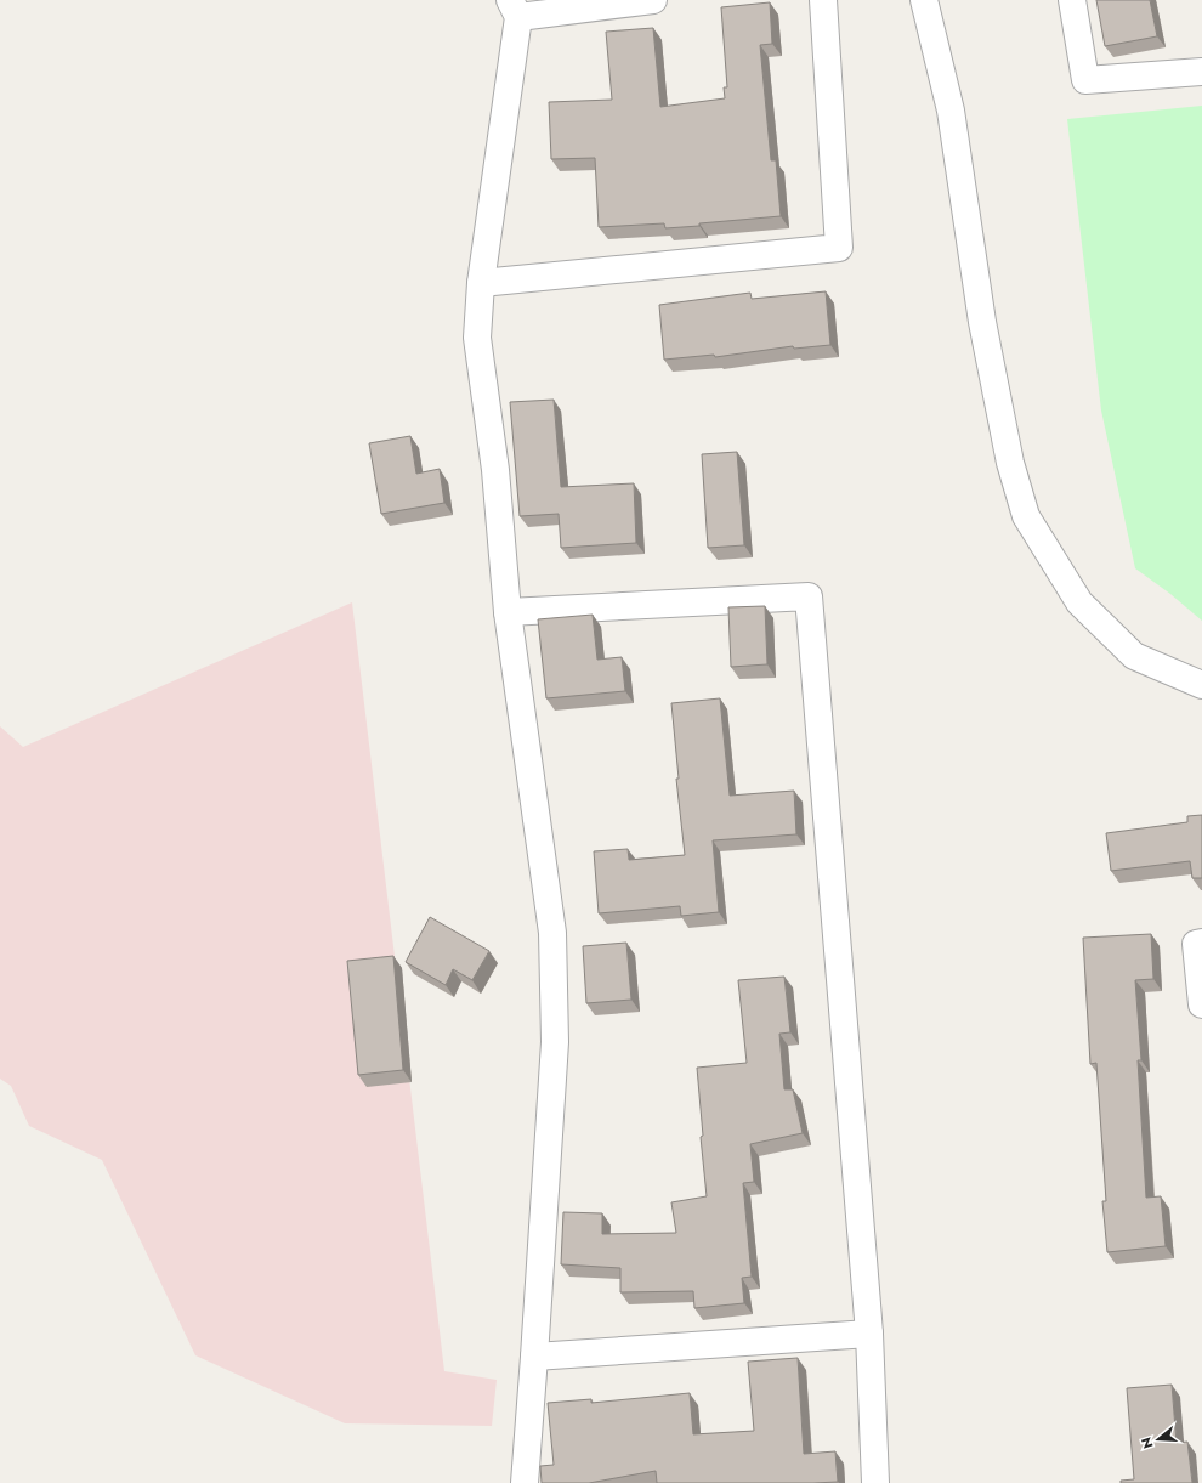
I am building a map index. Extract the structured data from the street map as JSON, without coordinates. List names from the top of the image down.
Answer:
{
  "north": "left"
}
